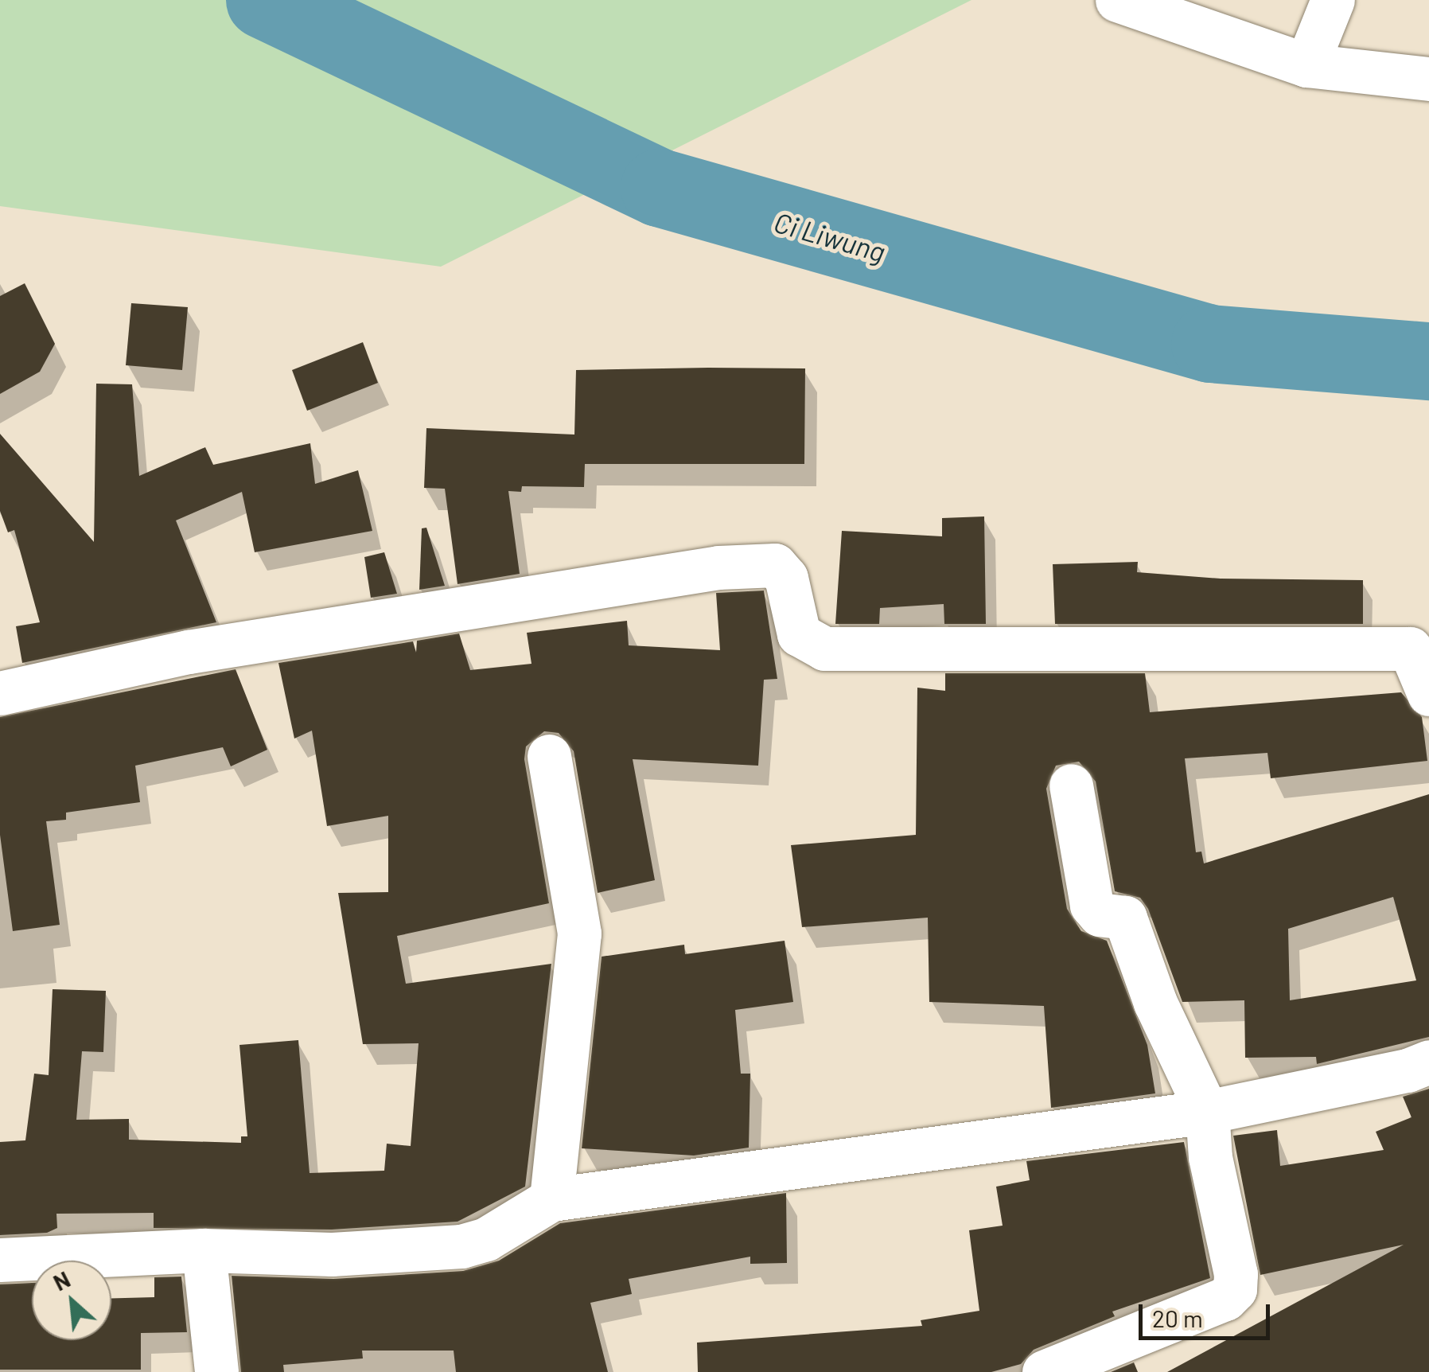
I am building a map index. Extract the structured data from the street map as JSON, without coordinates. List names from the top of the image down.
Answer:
{
  "water": ["Ci Liwung"],
  "scale_bar": "20 m",
  "north": "top left"
}
